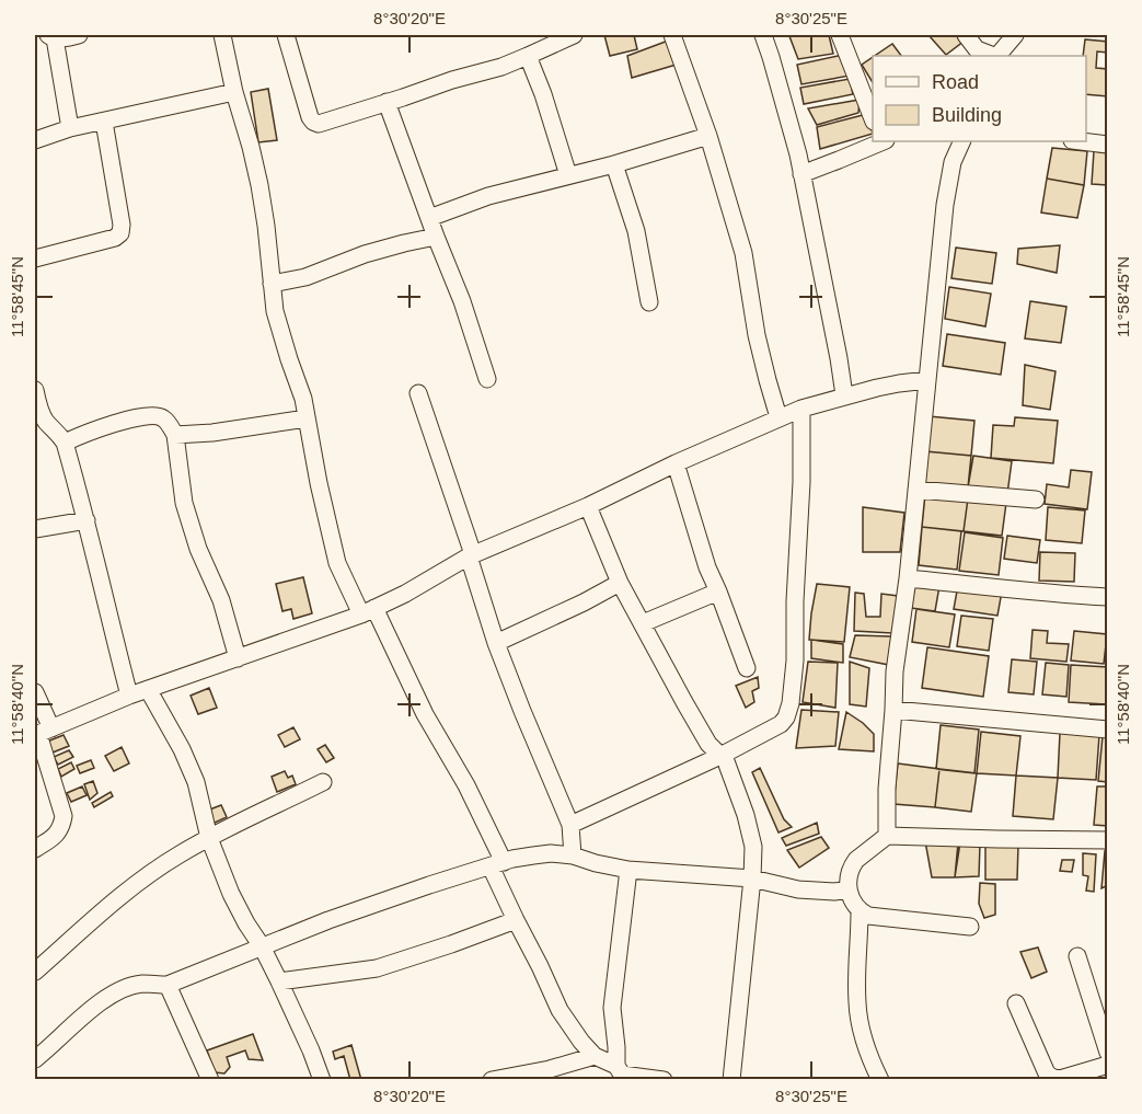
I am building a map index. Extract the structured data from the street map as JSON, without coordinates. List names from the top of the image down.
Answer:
{
  "legend": ["Road", "Building"],
  "coordinates": [
    "8°30'20\"E",
    "8°30'25\"E",
    "11°58'45\"N",
    "11°58'40\"N"
  ]
}
